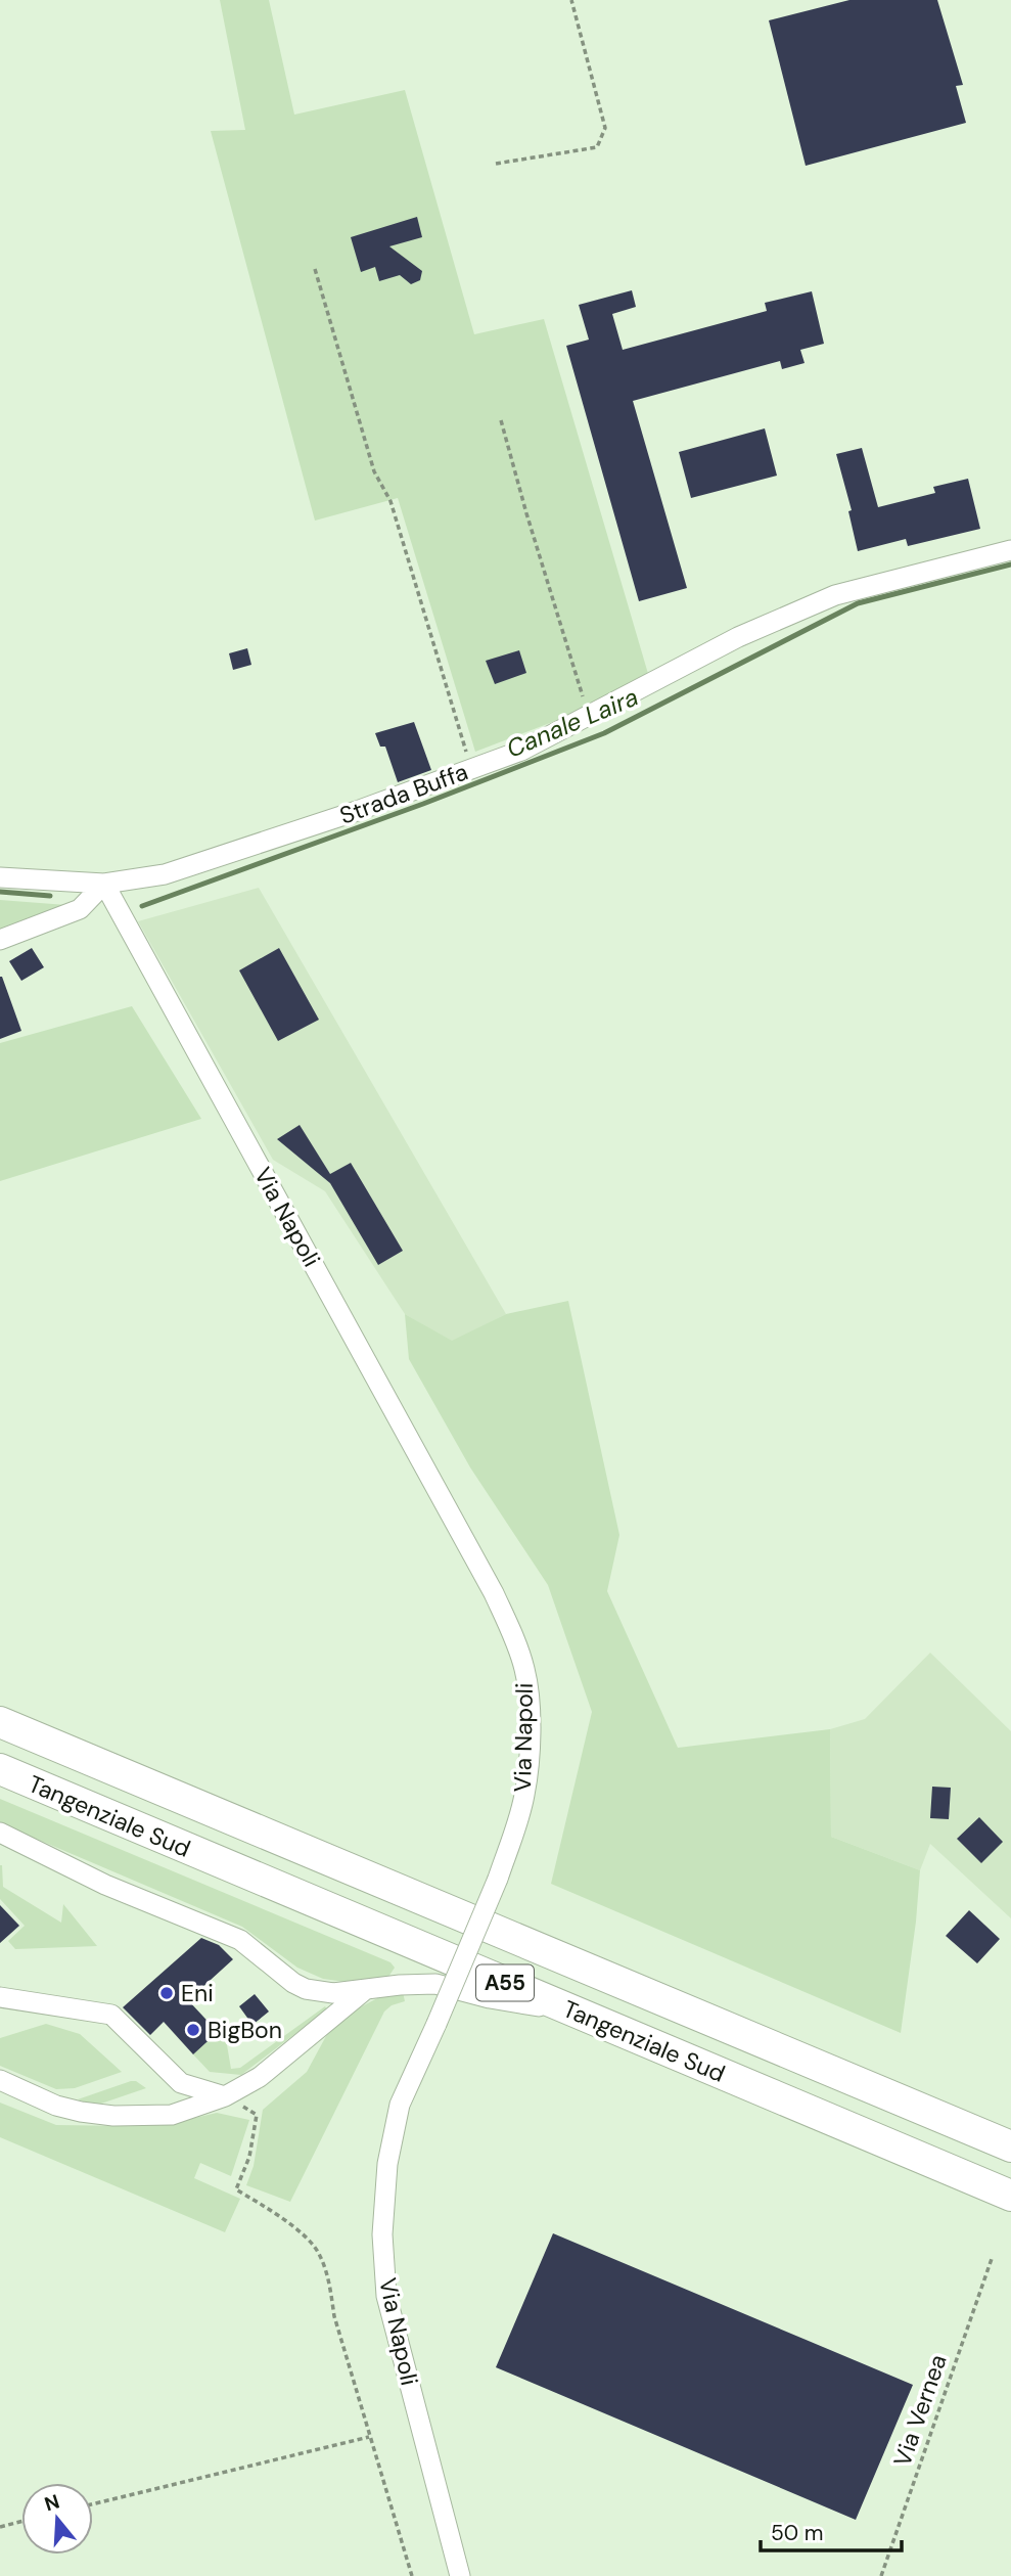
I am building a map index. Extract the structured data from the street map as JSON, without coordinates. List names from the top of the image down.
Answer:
{
  "streets": {
    "highway": ["Tangenziale Sud", "A55"],
    "street": ["Strada Buffa", "Via Napoli"],
    "path": ["Via Vernea"]
  },
  "crossings": [
    ["Strada Buffa", "Via Napoli"]
  ],
  "water": ["Canale Laira"],
  "places": ["Eni", "BigBon"],
  "scale_bar": "50 m",
  "north": "top"
}
